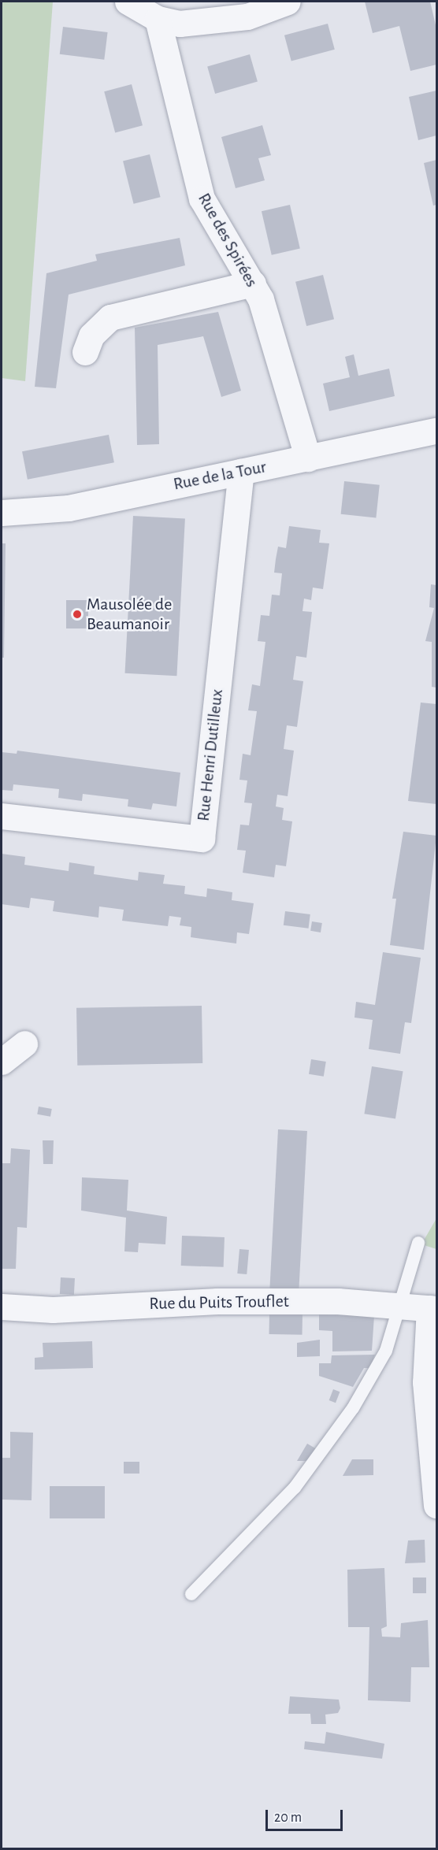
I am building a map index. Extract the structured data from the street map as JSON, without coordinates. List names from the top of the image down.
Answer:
{
  "streets": {
    "street": [
      "Rue des Spirées",
      "Rue de la Tour",
      "Rue Henri Dutilleux",
      "Rue du Puits Trouflet"
    ]
  },
  "crossings": [
    ["Rue des Spirées", "Rue de la Tour"],
    ["Rue de la Tour", "Rue Henri Dutilleux"]
  ],
  "places": ["Mausolée de Beaumanoir"],
  "scale_bar": "20 m"
}
